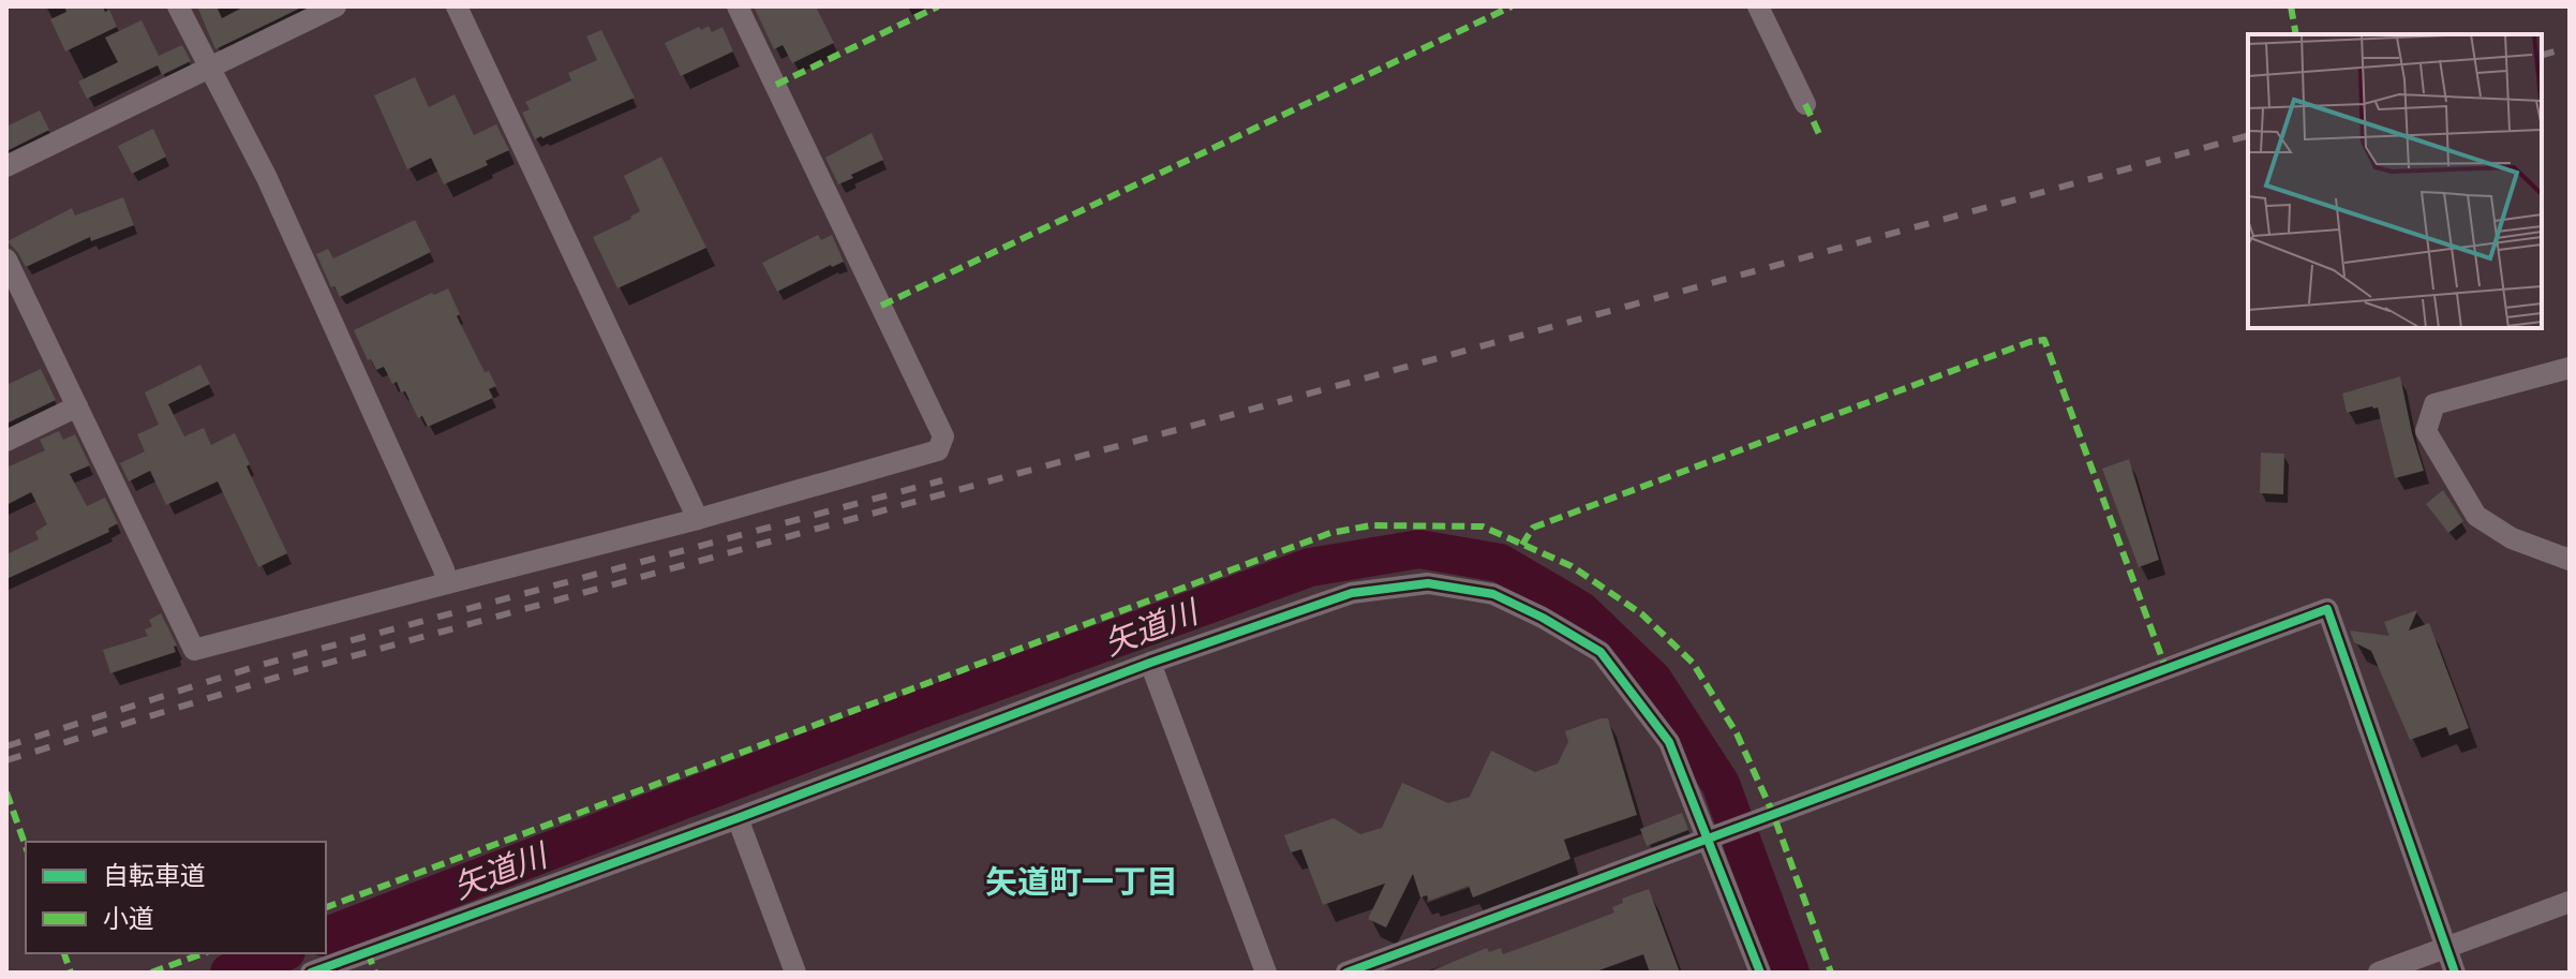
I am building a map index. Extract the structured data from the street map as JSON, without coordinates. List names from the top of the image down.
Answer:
{
  "districts": ["矢道町一丁目"],
  "water": ["矢道川"],
  "legend": ["自転車道", "小道"]
}
